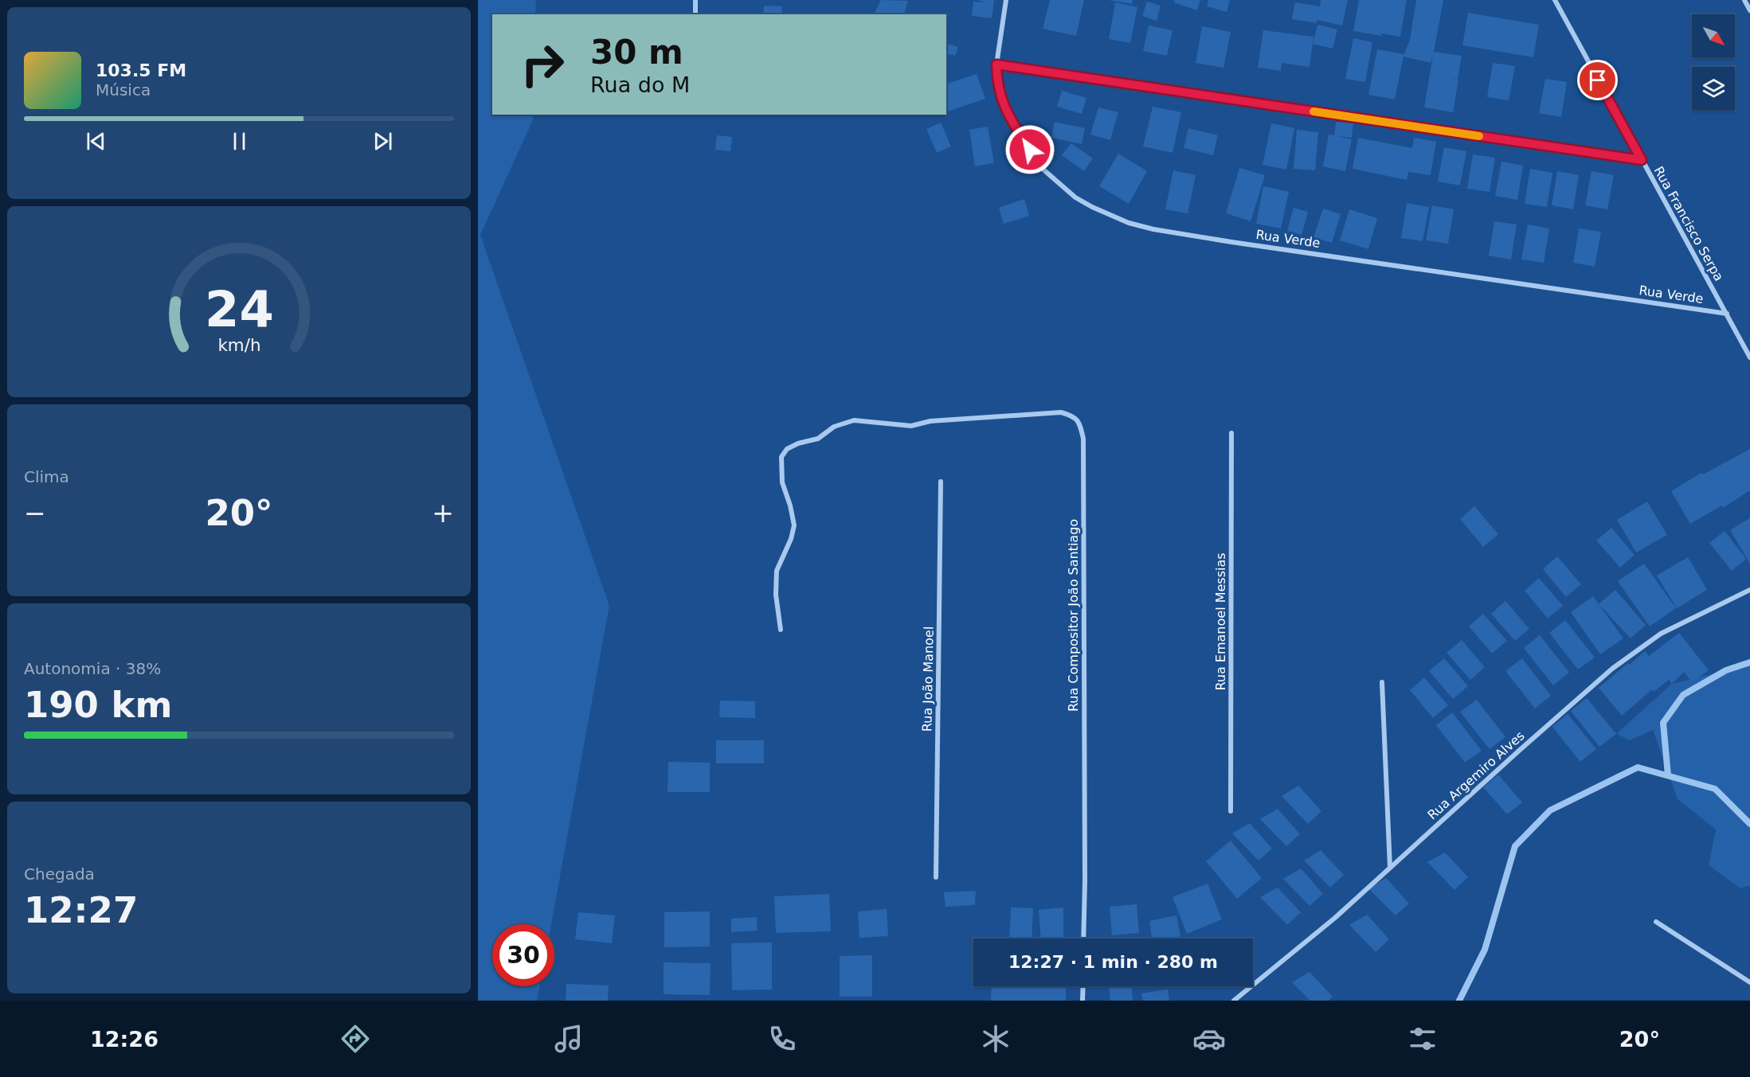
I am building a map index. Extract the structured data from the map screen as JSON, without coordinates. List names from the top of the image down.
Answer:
{
  "streets": {
    "street": [
      "Rua Francisco Serpa",
      "Rua Verde",
      "Rua Compositor João Santiago",
      "Rua Emanoel Messias",
      "Rua João Manoel",
      "Rua Argemiro Alves"
    ]
  },
  "crossings": [
    ["Rua Francisco Serpa", "Rua Verde"]
  ],
  "north": "bottom right",
  "page": {
    "turn": ["30 m", "Rua do M"],
    "song": ["103.5 FM", "Música"],
    "tile": [
      "Clima",
      ["Autonomia · 38%", "190 km"],
      ["Chegada", "12:27"]
    ],
    "heat": ["−", "20°", "+"],
    "limit": "30",
    "trip": "12:27 · 1 min · 280 m",
    "tabs": ["12:26", "20°"],
    "gauge": ["24", "km/h"]
  }
}
